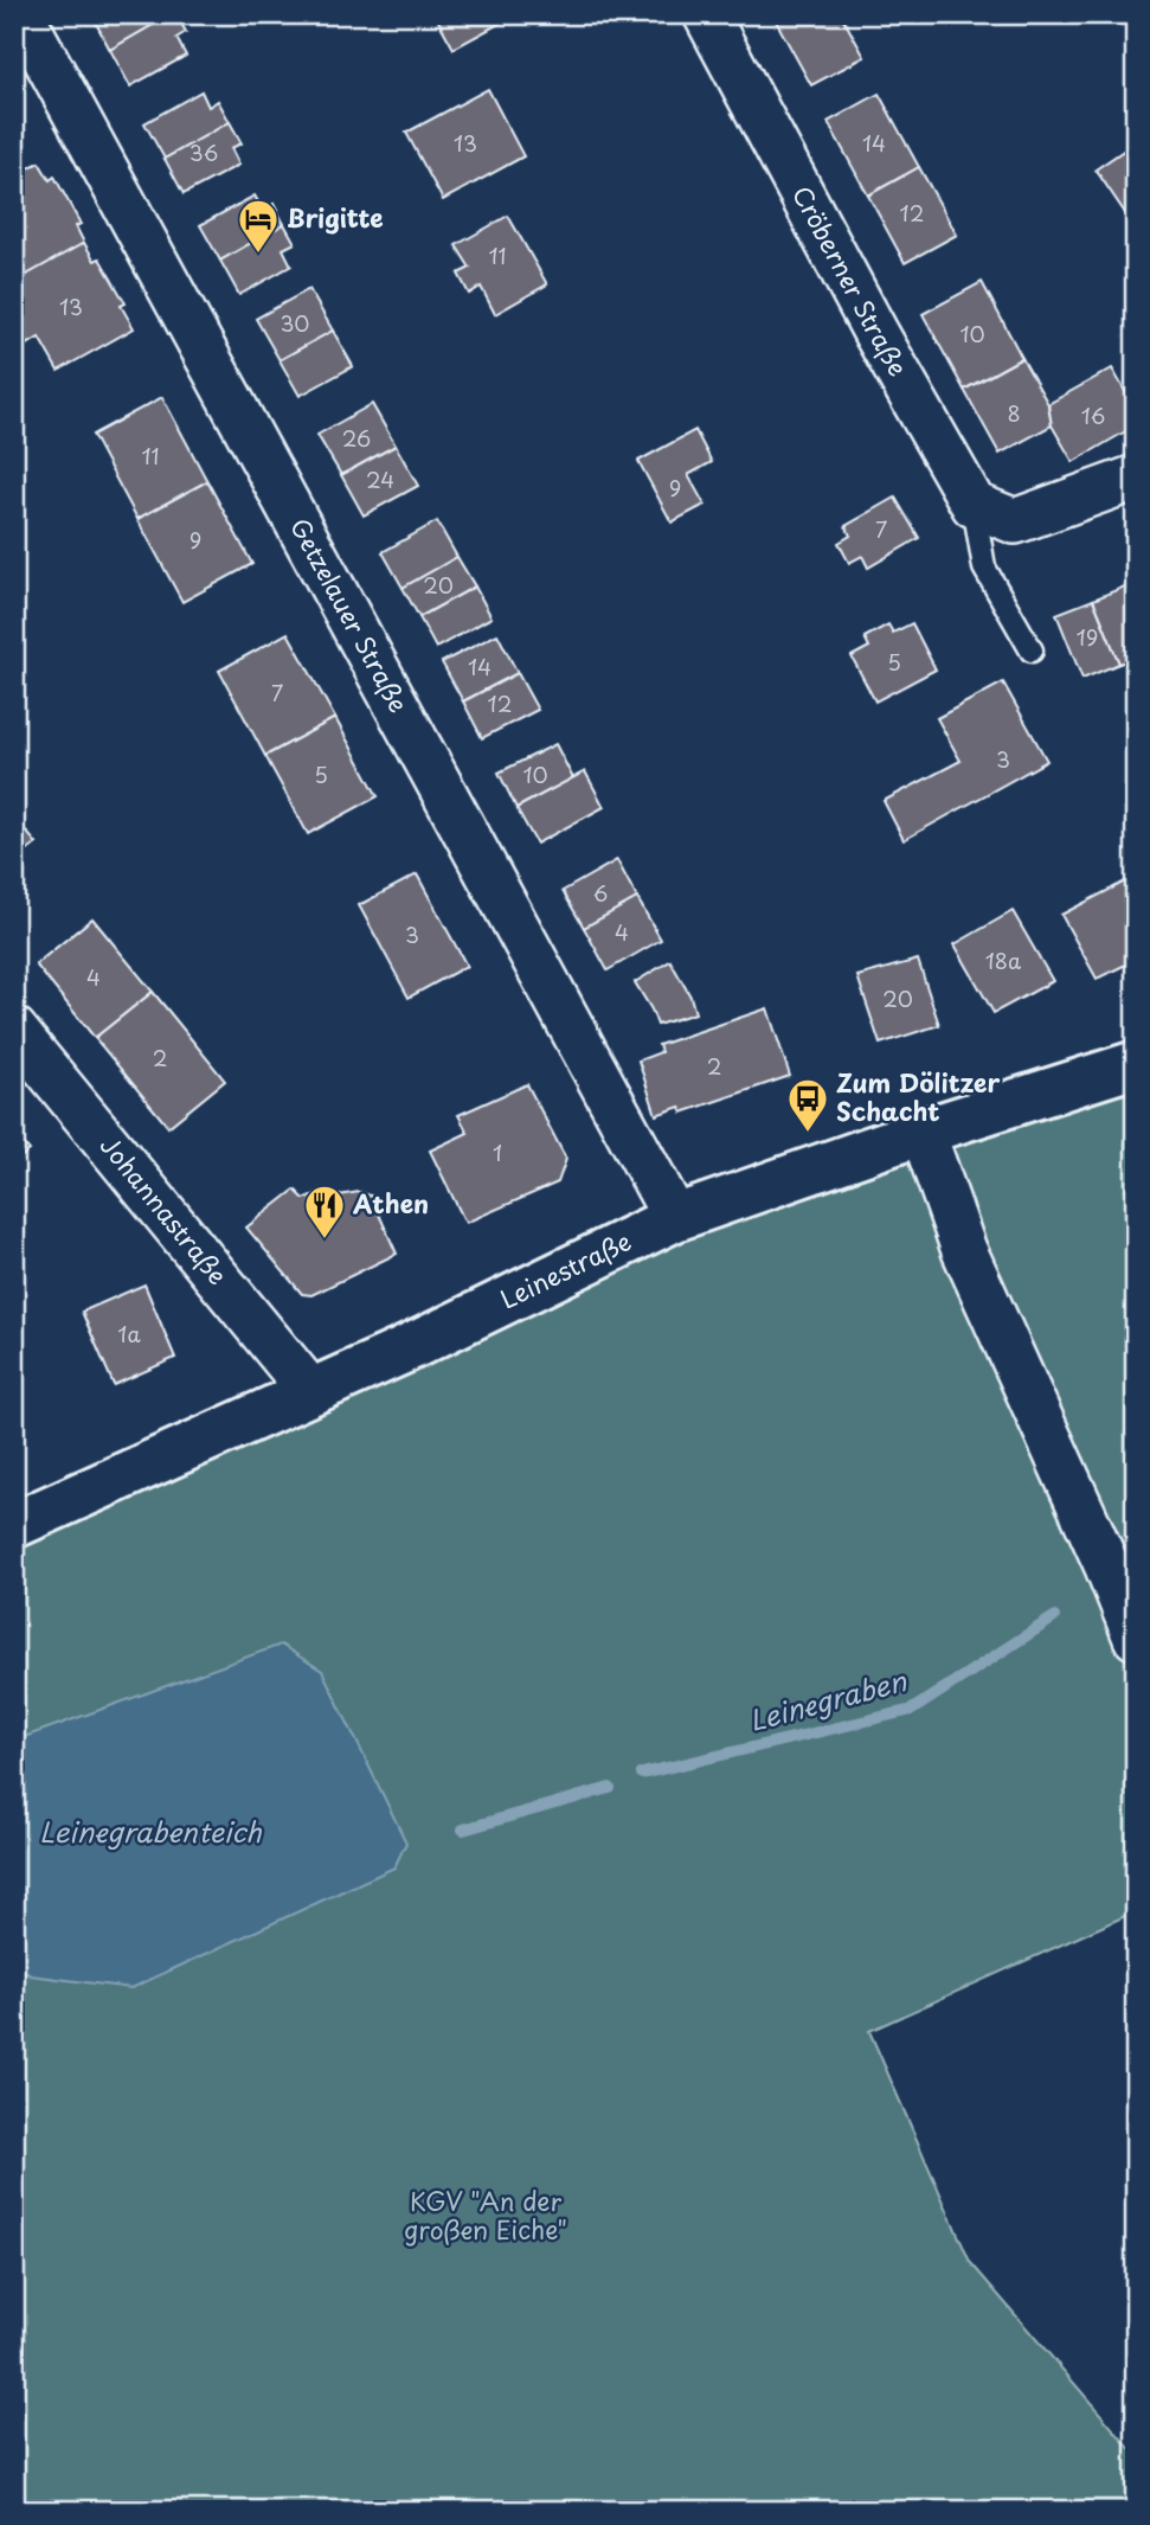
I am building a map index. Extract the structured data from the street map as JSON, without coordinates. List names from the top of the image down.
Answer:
{
  "streets": {
    "main road": ["Leinestraße"],
    "street": ["Cröberner Straße", "Getzelauer Straße", "Johannastraße"]
  },
  "crossings": [
    ["Getzelauer Straße", "Leinestraße"],
    ["Johannastraße", "Leinestraße"]
  ],
  "water": ["Leinegraben", "Leinegrabenteich"],
  "parks": ["KGV \"An der großen Eiche\""],
  "places": {
    "hotel": ["Brigitte"],
    "bus stop": ["Zum Dölitzer Schacht"],
    "restaurant": ["Athen"]
  },
  "house_numbers": [
    "13",
    "14",
    "36",
    "12",
    "11",
    "13",
    "30",
    "10",
    "8",
    "16",
    "26",
    "11",
    "24",
    "9",
    "7",
    "9",
    "20",
    "19",
    "5",
    "14",
    "7",
    "12",
    "3",
    "5",
    "10",
    "6",
    "4",
    "3",
    "18a",
    "4",
    "20",
    "2",
    "2",
    "1",
    "1a"
  ]
}
